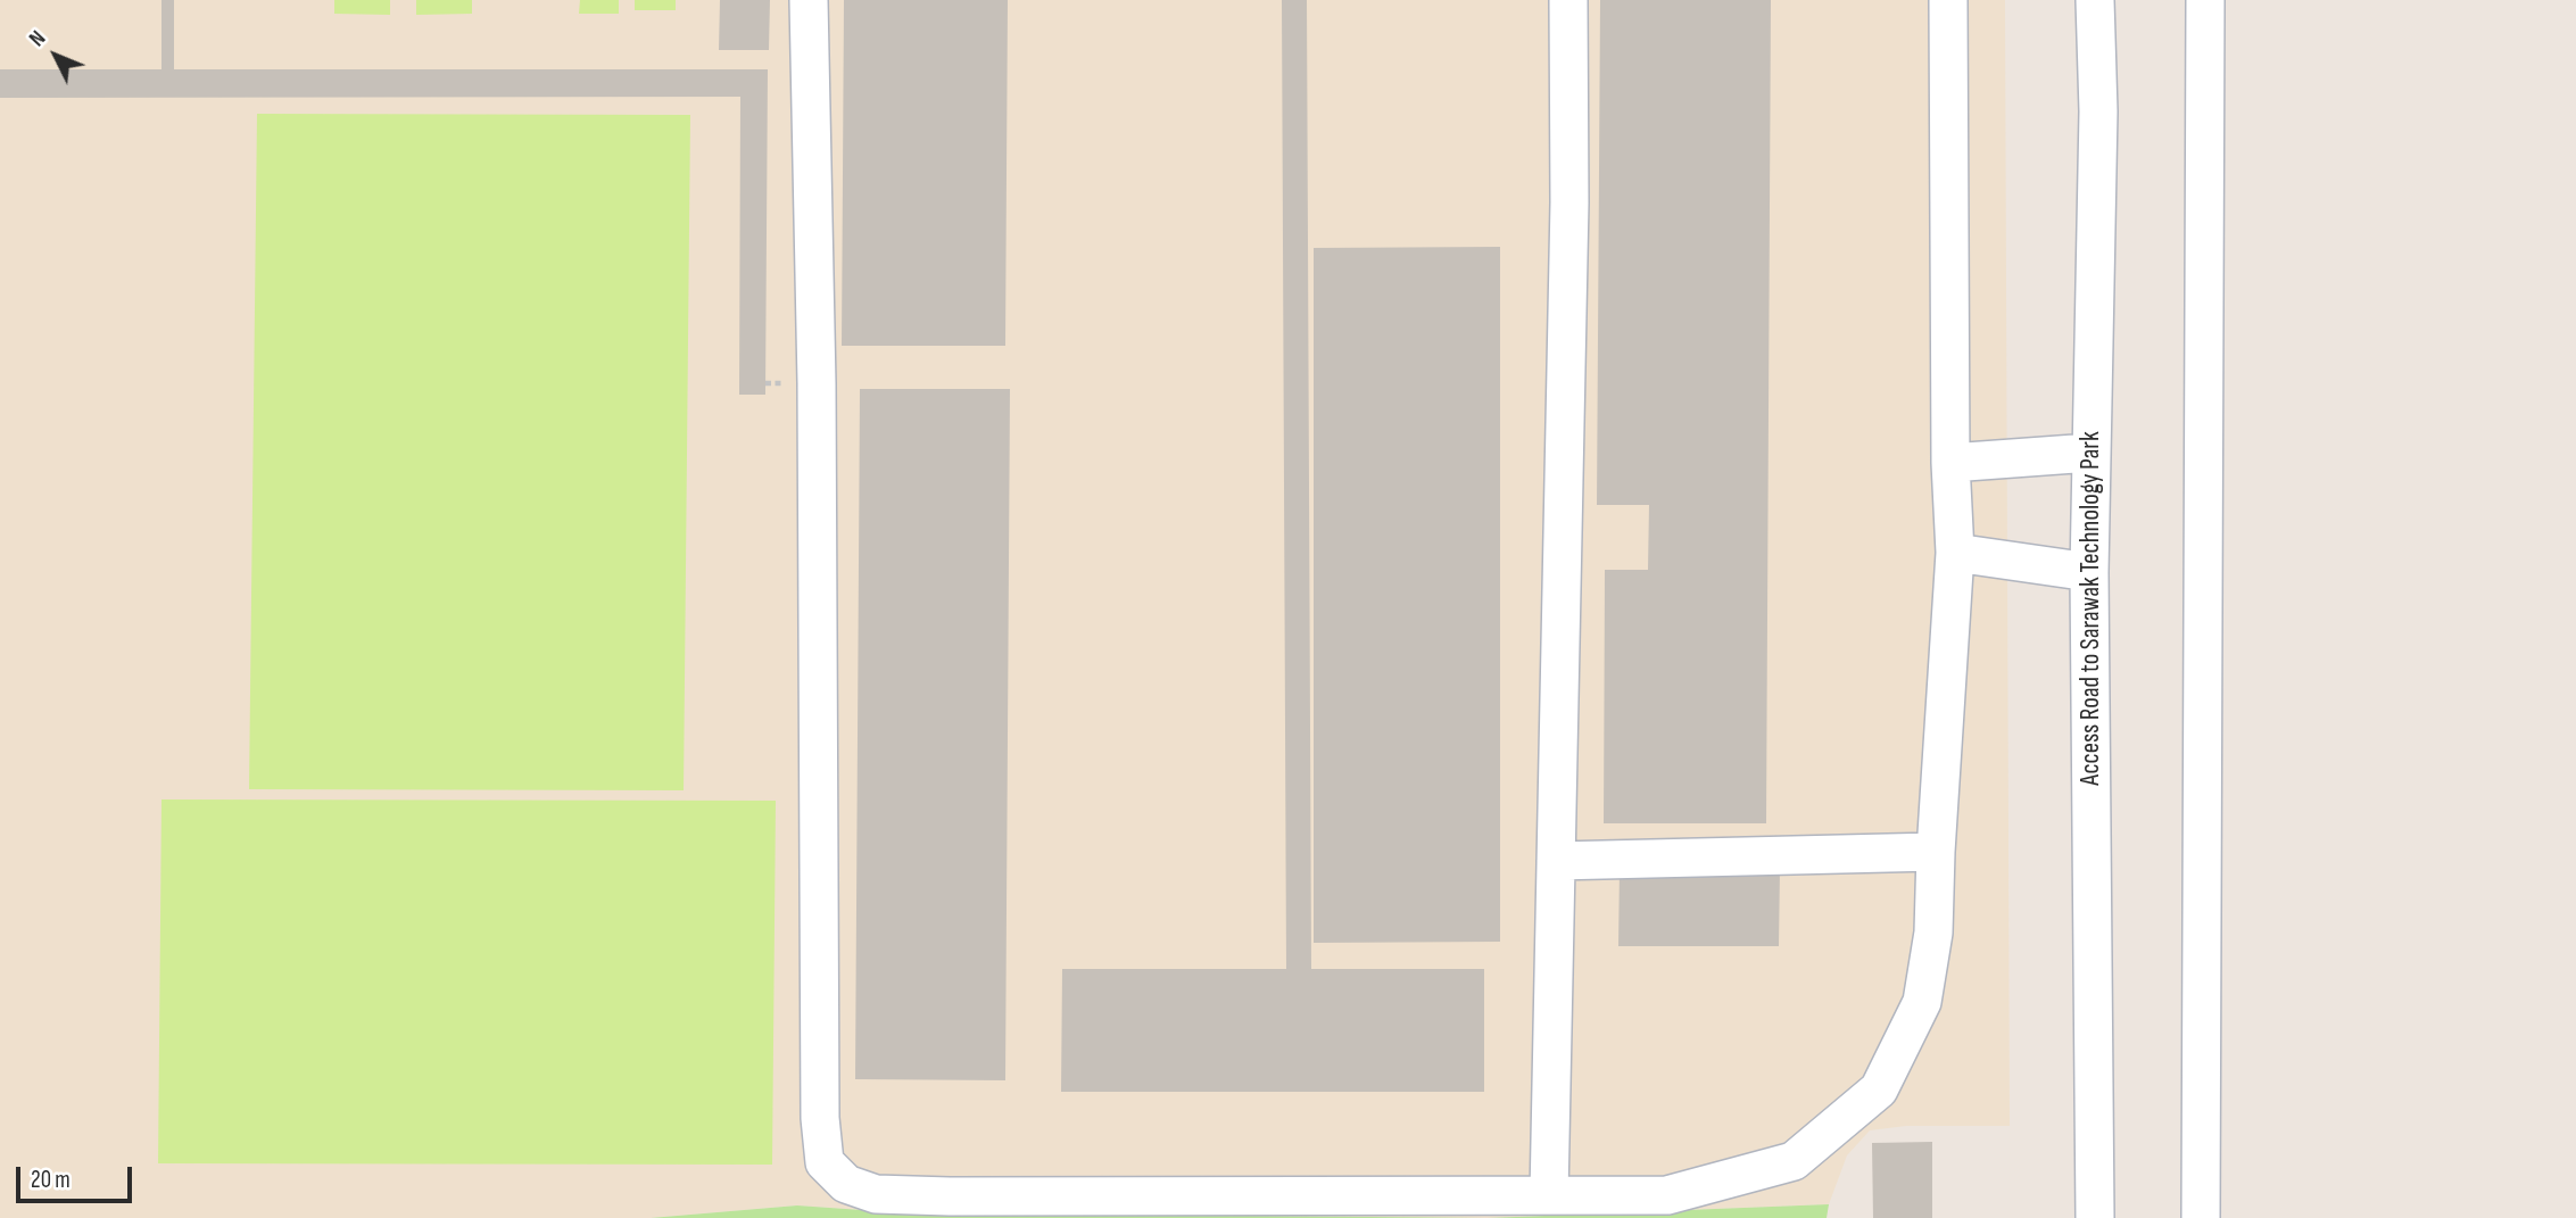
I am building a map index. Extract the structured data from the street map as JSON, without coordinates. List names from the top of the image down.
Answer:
{
  "streets": {
    "street": ["Access Road to Sarawak Technology Park"]
  },
  "scale_bar": "20 m",
  "north": "top left"
}
